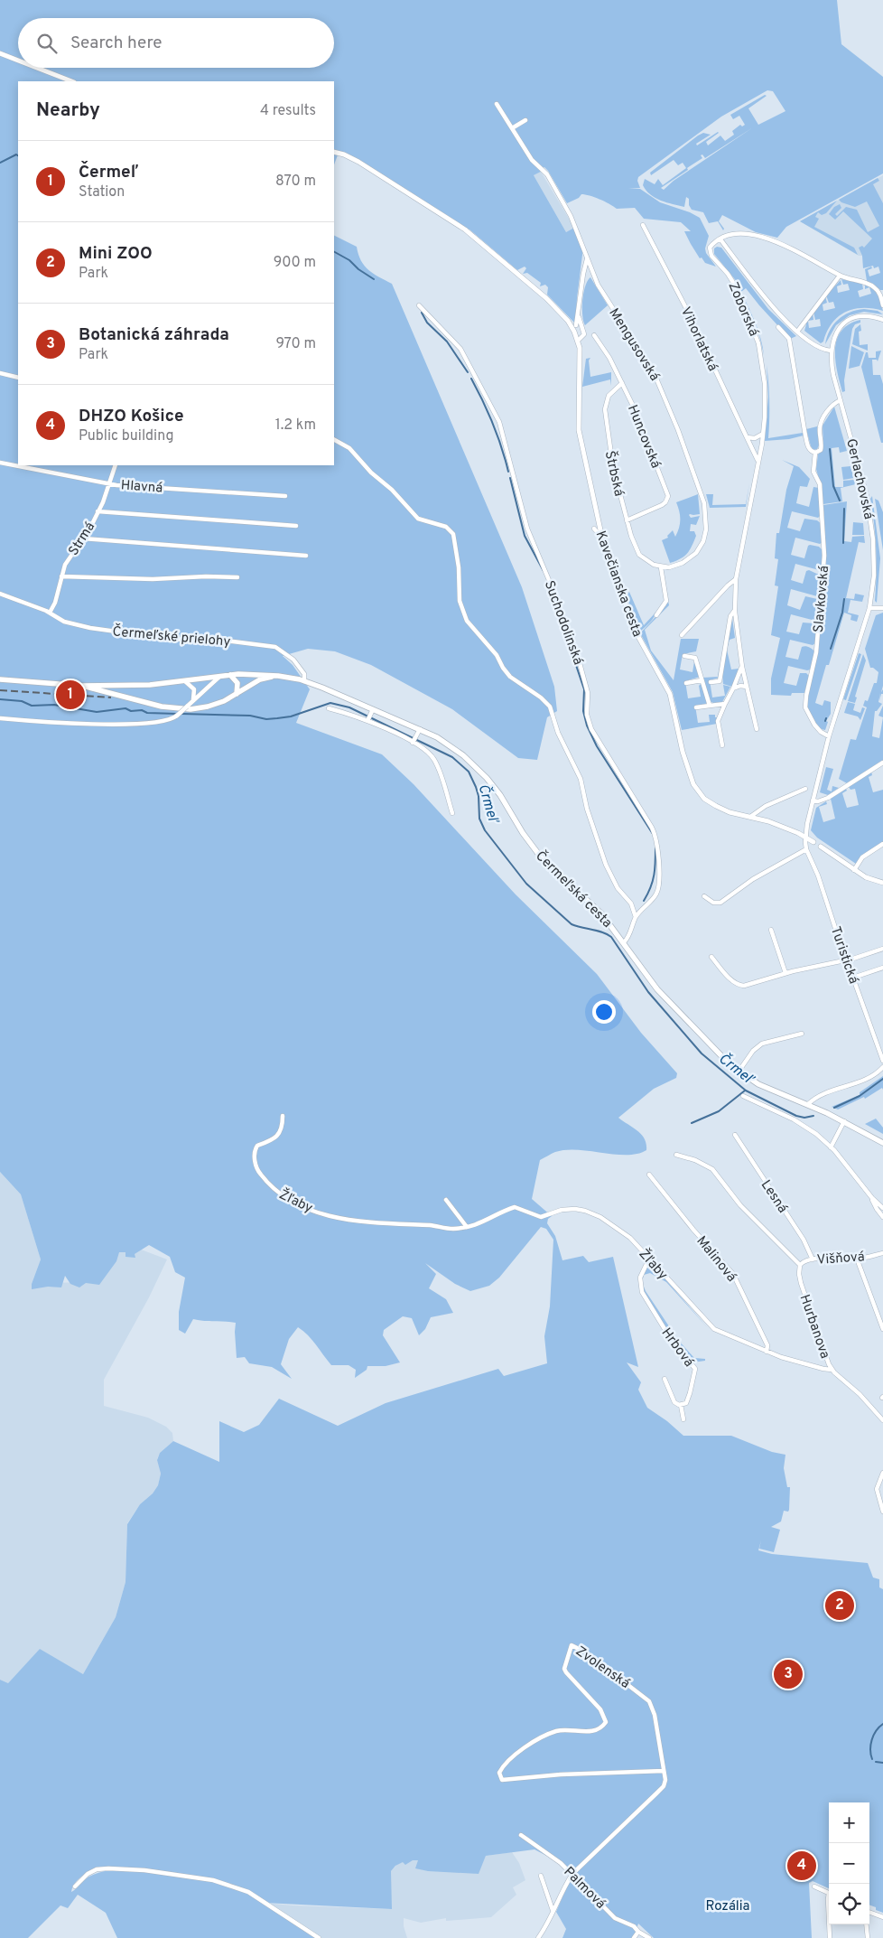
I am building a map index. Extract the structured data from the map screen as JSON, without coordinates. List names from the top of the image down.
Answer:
{
  "streets": {
    "main road": ["Čermeľská cesta"],
    "street": [
      "Zoborská",
      "Vihorlatská",
      "Mengusovská",
      "Huncovská",
      "Štrbská",
      "Gerlachovská",
      "Hlavná",
      "Strmá",
      "Kavečianska cesta",
      "Slavkovská",
      "Suchodolinská",
      "Čermeľské prielohy",
      "Turistická",
      "Lesná",
      "Žľaby",
      "Višňová",
      "Malinová",
      "Hurbanova",
      "Hrbová",
      "Zvolenská",
      "Palmová"
    ]
  },
  "crossings": [
    ["Zoborská", "Vihorlatská"],
    ["Zoborská", "Gerlachovská"],
    ["Mengusovská", "Štrbská"],
    ["Huncovská", "Štrbská"],
    ["Gerlachovská", "Kavečianska cesta"],
    ["Gerlachovská", "Slavkovská"],
    ["Gerlachovská", "Turistická"],
    ["Hlavná", "Strmá"],
    ["Strmá", "Čermeľské prielohy"],
    ["Kavečianska cesta", "Turistická"],
    ["Suchodolinská", "Čermeľská cesta"],
    ["Čermeľské prielohy", "Čermeľská cesta"],
    ["Lesná", "Višňová"],
    ["Žľaby", "Malinová"],
    ["Žľaby", "Hurbanova"],
    ["Žľaby", "Hrbová"],
    ["Višňová", "Hurbanova"],
    ["Zvolenská", "Palmová"]
  ],
  "water": ["Črmeľ"],
  "parks": ["Rozália"],
  "page": {
    "search": "Search here",
    "heading": ["Nearby", "4 results"],
    "list": [
      {
        "mark": "1",
        "name": "Čermeľ",
        "note": "Station",
        "value": "870 m"
      },
      {
        "mark": "2",
        "name": "Mini ZOO",
        "note": "Park",
        "value": "900 m"
      },
      {
        "mark": "3",
        "name": "Botanická záhrada",
        "note": "Park",
        "value": "970 m"
      },
      {
        "mark": "4",
        "name": "DHZO Košice",
        "note": "Public building",
        "value": "1.2 km"
      }
    ],
    "pins": [
      "1",
      "2",
      "3",
      "4"
    ],
    "map_buttons": ["+", "−"]
  }
}
